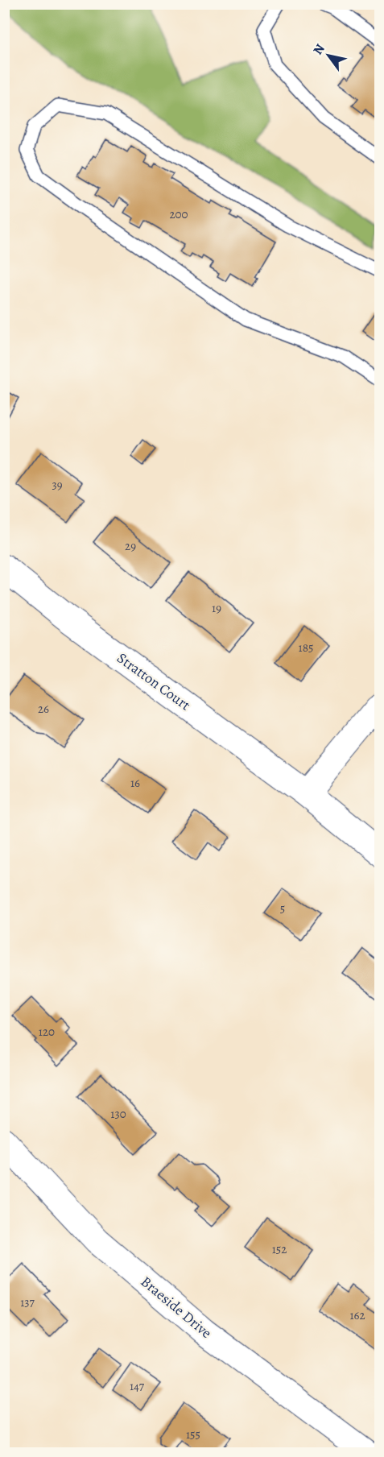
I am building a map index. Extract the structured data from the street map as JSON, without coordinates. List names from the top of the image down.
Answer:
{
  "streets": {
    "street": ["Stratton Court", "Braeside Drive"]
  },
  "house_numbers": [
    "200",
    "39",
    "29",
    "19",
    "185",
    "26",
    "16",
    "5",
    "120",
    "130",
    "152",
    "137",
    "162",
    "147",
    "155"
  ],
  "north": "top left"
}
